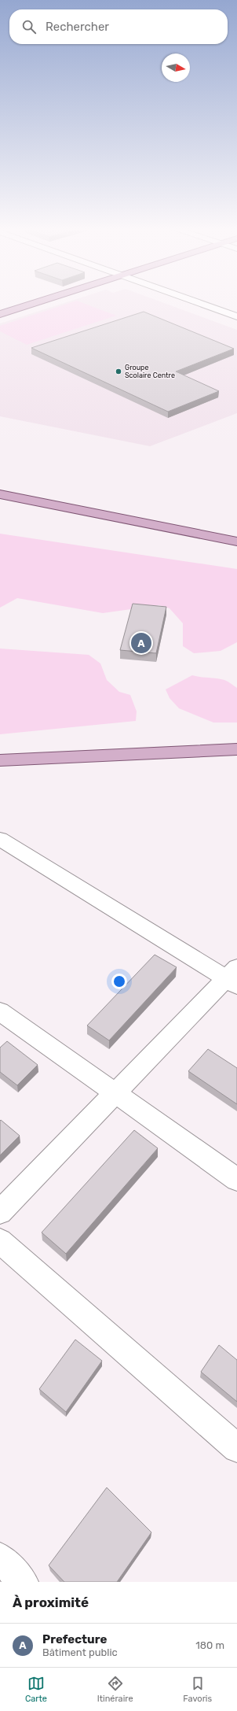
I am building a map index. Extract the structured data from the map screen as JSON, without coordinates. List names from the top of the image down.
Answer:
{
  "places": ["Groupe Scolaire Centre"],
  "north": "right",
  "page": {
    "search": "Rechercher",
    "pins": "A",
    "heading": "À proximité",
    "list": [
      {
        "mark": "A",
        "name": "Prefecture",
        "note": "Bâtiment public",
        "value": "180 m"
      }
    ],
    "nav": ["Carte", "Itinéraire", "Favoris"]
  }
}
